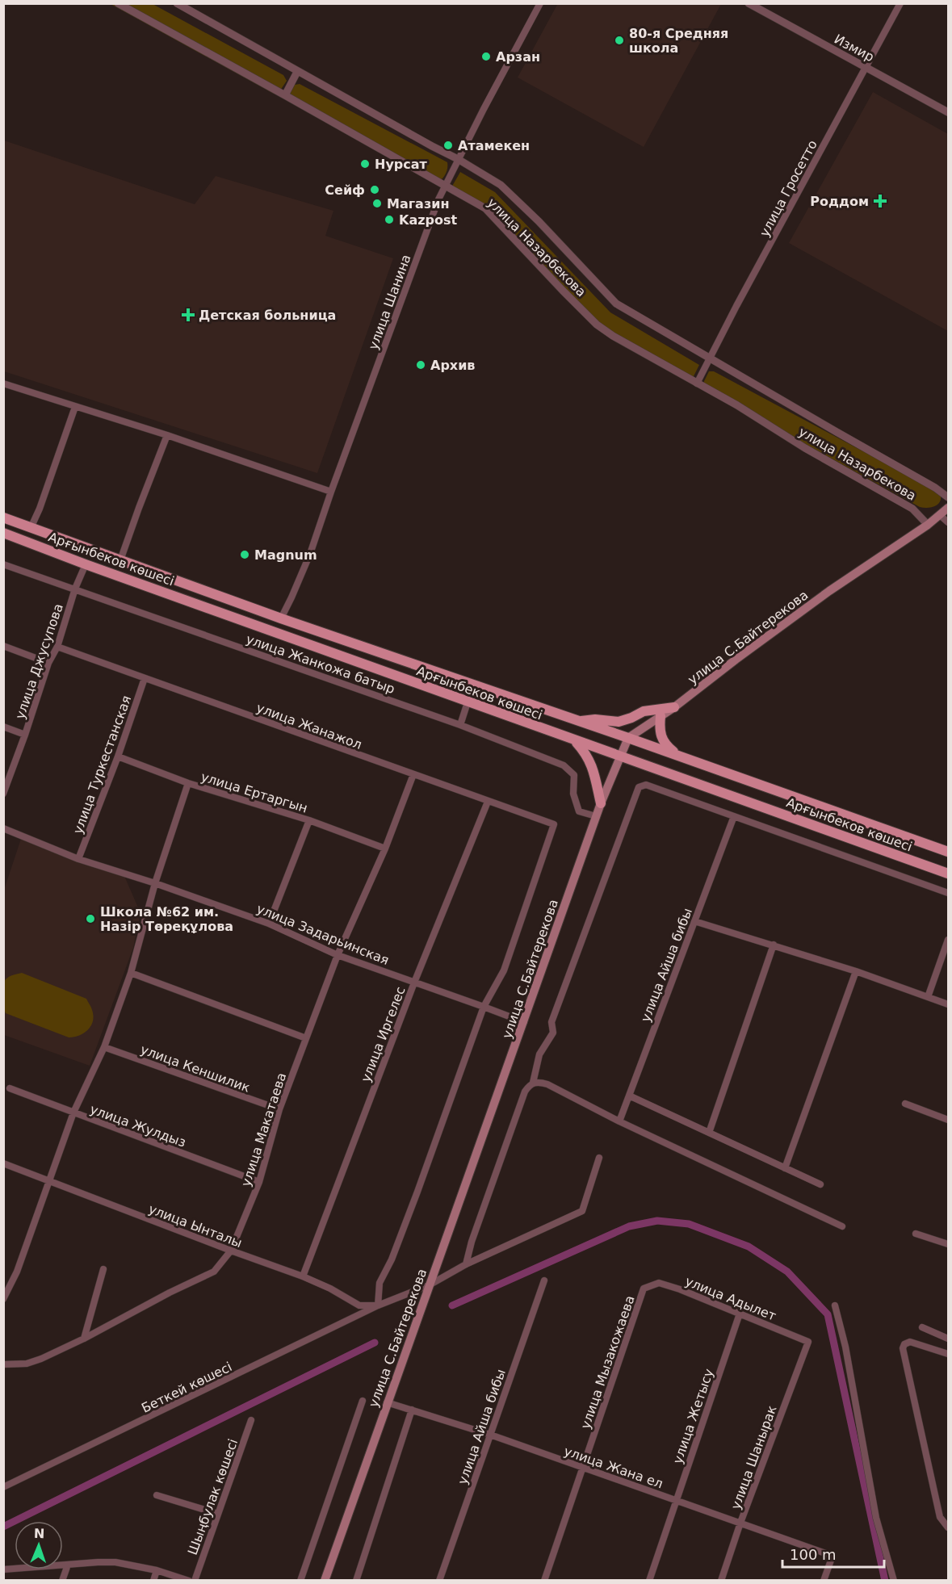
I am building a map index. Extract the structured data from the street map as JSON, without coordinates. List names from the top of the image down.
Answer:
{
  "streets": {
    "main road": ["Арғынбеков көшесі", "улица С.Байтерекова"],
    "street": [
      "Измир",
      "улица Гросетто",
      "улица Назарбекова",
      "улица Шанина",
      "улица Джусупова",
      "улица Жанкожа батыр",
      "улица Жанажол",
      "улица Туркестанская",
      "улица Ертаргын",
      "улица Задарьинская",
      "улица Айша бибы",
      "улица Иргелес",
      "улица Кеншилик",
      "улица Жулдыз",
      "улица Макатаева",
      "улица Ынталы",
      "улица Адылет",
      "улица Мызакожаева",
      "Беткей көшесі",
      "улица Жетысу",
      "улица Шанырак",
      "улица Жана ел",
      "Шыңбулак көшесі"
    ]
  },
  "crossings": [
    ["Измир", "улица Гросетто"],
    ["улица Гросетто", "улица Назарбекова"],
    ["улица Назарбекова", "улица Шанина"],
    ["улица Назарбекова", "улица С.Байтерекова"],
    ["улица Шанина", "Арғынбеков көшесі"],
    ["Арғынбеков көшесі", "улица С.Байтерекова"],
    ["Арғынбеков көшесі", "улица Джусупова"],
    ["улица С.Байтерекова", "улица Жанкожа батыр"],
    ["улица С.Байтерекова", "улица Задарьинская"],
    ["улица С.Байтерекова", "Беткей көшесі"],
    ["улица С.Байтерекова", "улица Жана ел"],
    ["улица Джусупова", "улица Жанкожа батыр"],
    ["улица Джусупова", "улица Жанажол"],
    ["улица Жанажол", "улица Туркестанская"],
    ["улица Жанажол", "улица Задарьинская"],
    ["улица Жанажол", "улица Иргелес"],
    ["улица Жанажол", "улица Макатаева"],
    ["улица Туркестанская", "улица Ертаргын"],
    ["улица Туркестанская", "улица Задарьинская"],
    ["улица Ертаргын", "улица Макатаева"],
    ["улица Задарьинская", "улица Иргелес"],
    ["улица Задарьинская", "улица Макатаева"],
    ["улица Айша бибы", "улица Жана ел"],
    ["улица Иргелес", "улица Ынталы"],
    ["улица Кеншилик", "улица Макатаева"],
    ["улица Жулдыз", "улица Макатаева"],
    ["улица Макатаева", "улица Ынталы"],
    ["улица Ынталы", "Беткей көшесі"],
    ["улица Адылет", "улица Мызакожаева"],
    ["улица Адылет", "улица Жетысу"],
    ["улица Адылет", "улица Шанырак"],
    ["улица Мызакожаева", "улица Жана ел"],
    ["улица Жетысу", "улица Жана ел"],
    ["улица Шанырак", "улица Жана ел"]
  ],
  "places": {
    "other": [
      "80-я Средняя школа",
      "Арзан",
      "Атамекен",
      "Нурсат",
      "Сейф",
      "Магазин",
      "Kazpost",
      "Архив",
      "Magnum",
      "Школа №62 им. Назір Төреқұлова"
    ],
    "health": ["Роддом", "Детская больница"]
  },
  "scale_bar": "100 m",
  "north": "top"
}
